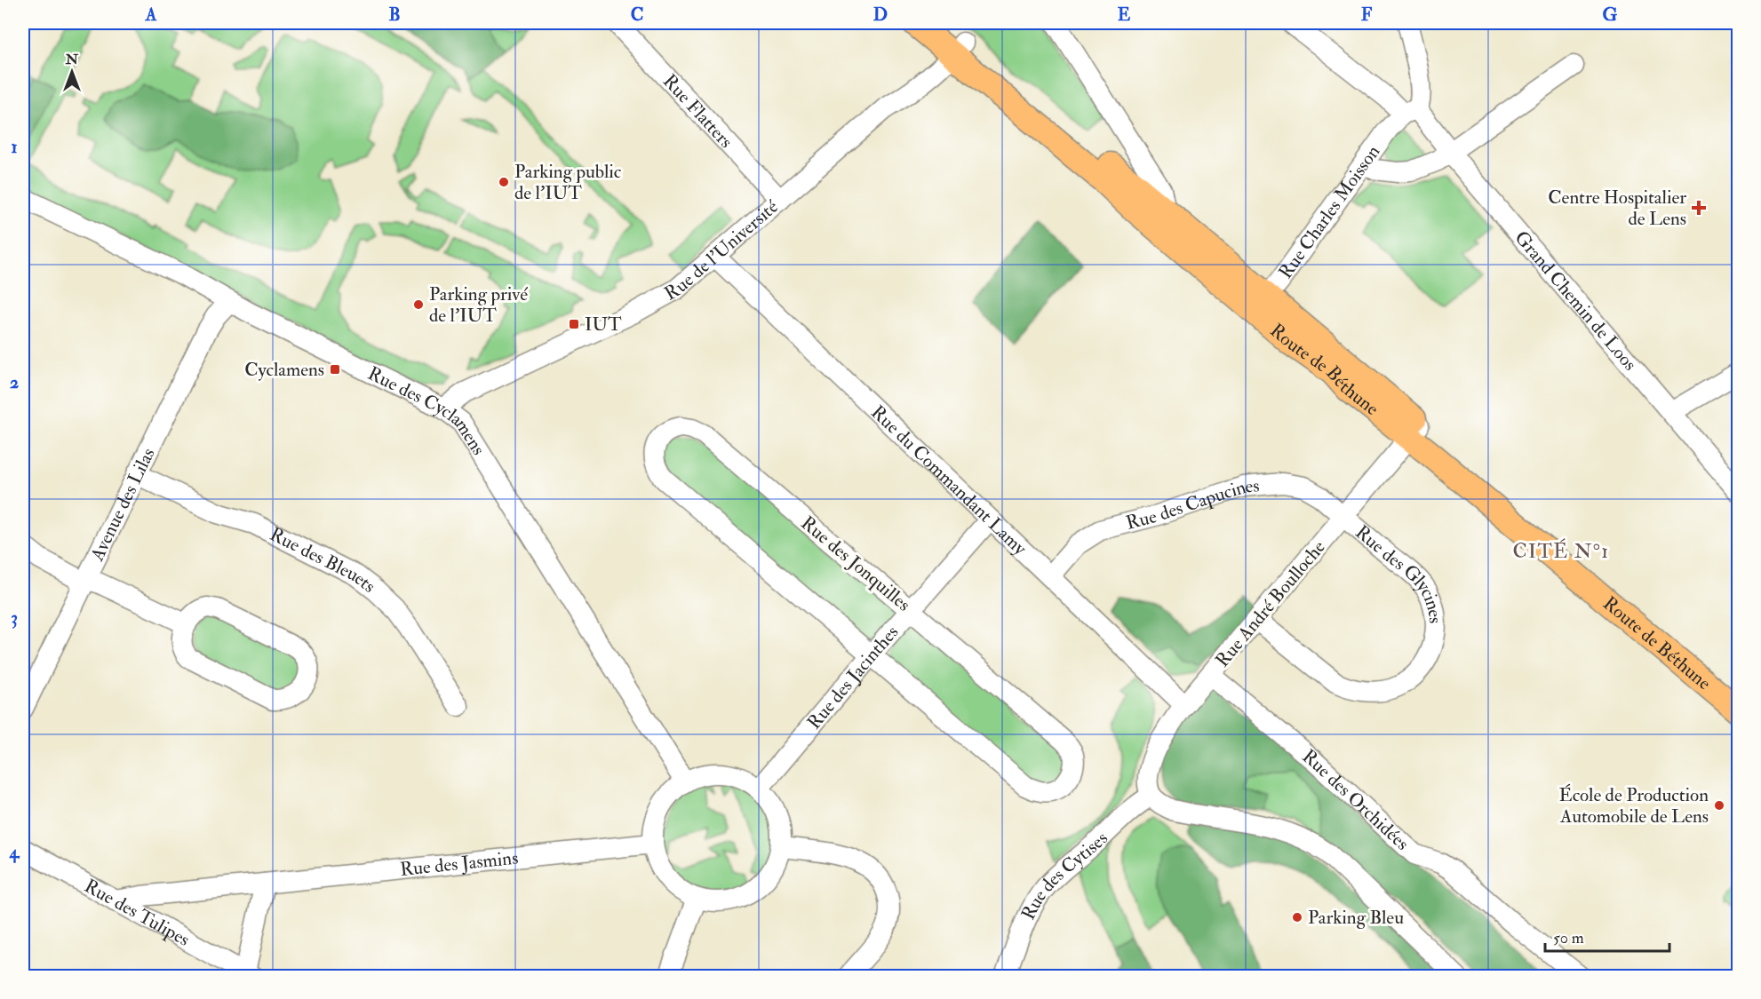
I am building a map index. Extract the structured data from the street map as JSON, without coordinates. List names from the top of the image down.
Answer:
{
  "streets": {
    "main road": ["Route de Béthune"],
    "street": [
      "Rue Flatters",
      "Rue Charles Moisson",
      "Rue de l'Université",
      "Grand Chemin de Loos",
      "Rue des Cyclamens",
      "Rue du Commandant Lamy",
      "Avenue des Lilas",
      "Rue des Capucines",
      "Rue des Bleuets",
      "Rue des Jonquilles",
      "Rue des Glycines",
      "Rue André Boulloche",
      "Rue des Jacinthes",
      "Rue des Orchidées",
      "Rue des Jasmins",
      "Rue des Cytises",
      "Rue des Tulipes"
    ]
  },
  "crossings": [
    ["Rue Flatters", "Rue de l'Université"],
    ["Rue Charles Moisson", "Grand Chemin de Loos"],
    ["Rue Charles Moisson", "Route de Béthune"],
    ["Rue de l'Université", "Route de Béthune"],
    ["Rue de l'Université", "Rue des Cyclamens"],
    ["Rue de l'Université", "Rue du Commandant Lamy"],
    ["Route de Béthune", "Rue André Boulloche"],
    ["Rue des Cyclamens", "Avenue des Lilas"],
    ["Rue des Cyclamens", "Rue des Jacinthes"],
    ["Rue des Cyclamens", "Rue des Jasmins"],
    ["Rue du Commandant Lamy", "Rue des Capucines"],
    ["Rue du Commandant Lamy", "Rue André Boulloche"],
    ["Rue du Commandant Lamy", "Rue des Jacinthes"],
    ["Avenue des Lilas", "Rue des Bleuets"],
    ["Rue des Capucines", "Rue des Glycines"],
    ["Rue des Capucines", "Rue André Boulloche"],
    ["Rue des Jonquilles", "Rue des Jacinthes"],
    ["Rue des Glycines", "Rue André Boulloche"],
    ["Rue André Boulloche", "Rue des Orchidées"],
    ["Rue André Boulloche", "Rue des Cytises"],
    ["Rue des Jacinthes", "Rue des Jasmins"],
    ["Rue des Jasmins", "Rue des Tulipes"]
  ],
  "districts": ["CITÉ N°1"],
  "places": {
    "other": [
      "Parking public de l'IUT",
      "Parking privé de l'IUT",
      "École de Production Automobile de Lens",
      "Parking Bleu"
    ],
    "health": ["Centre Hospitalier de Lens"],
    "transit": ["IUT", "Cyclamens"]
  },
  "scale_bar": "50 m",
  "north": "top",
  "grid": {
    "columns": [
      "A",
      "B",
      "C",
      "D",
      "E",
      "F",
      "G"
    ],
    "rows": [
      "1",
      "2",
      "3",
      "4"
    ]
  }
}
